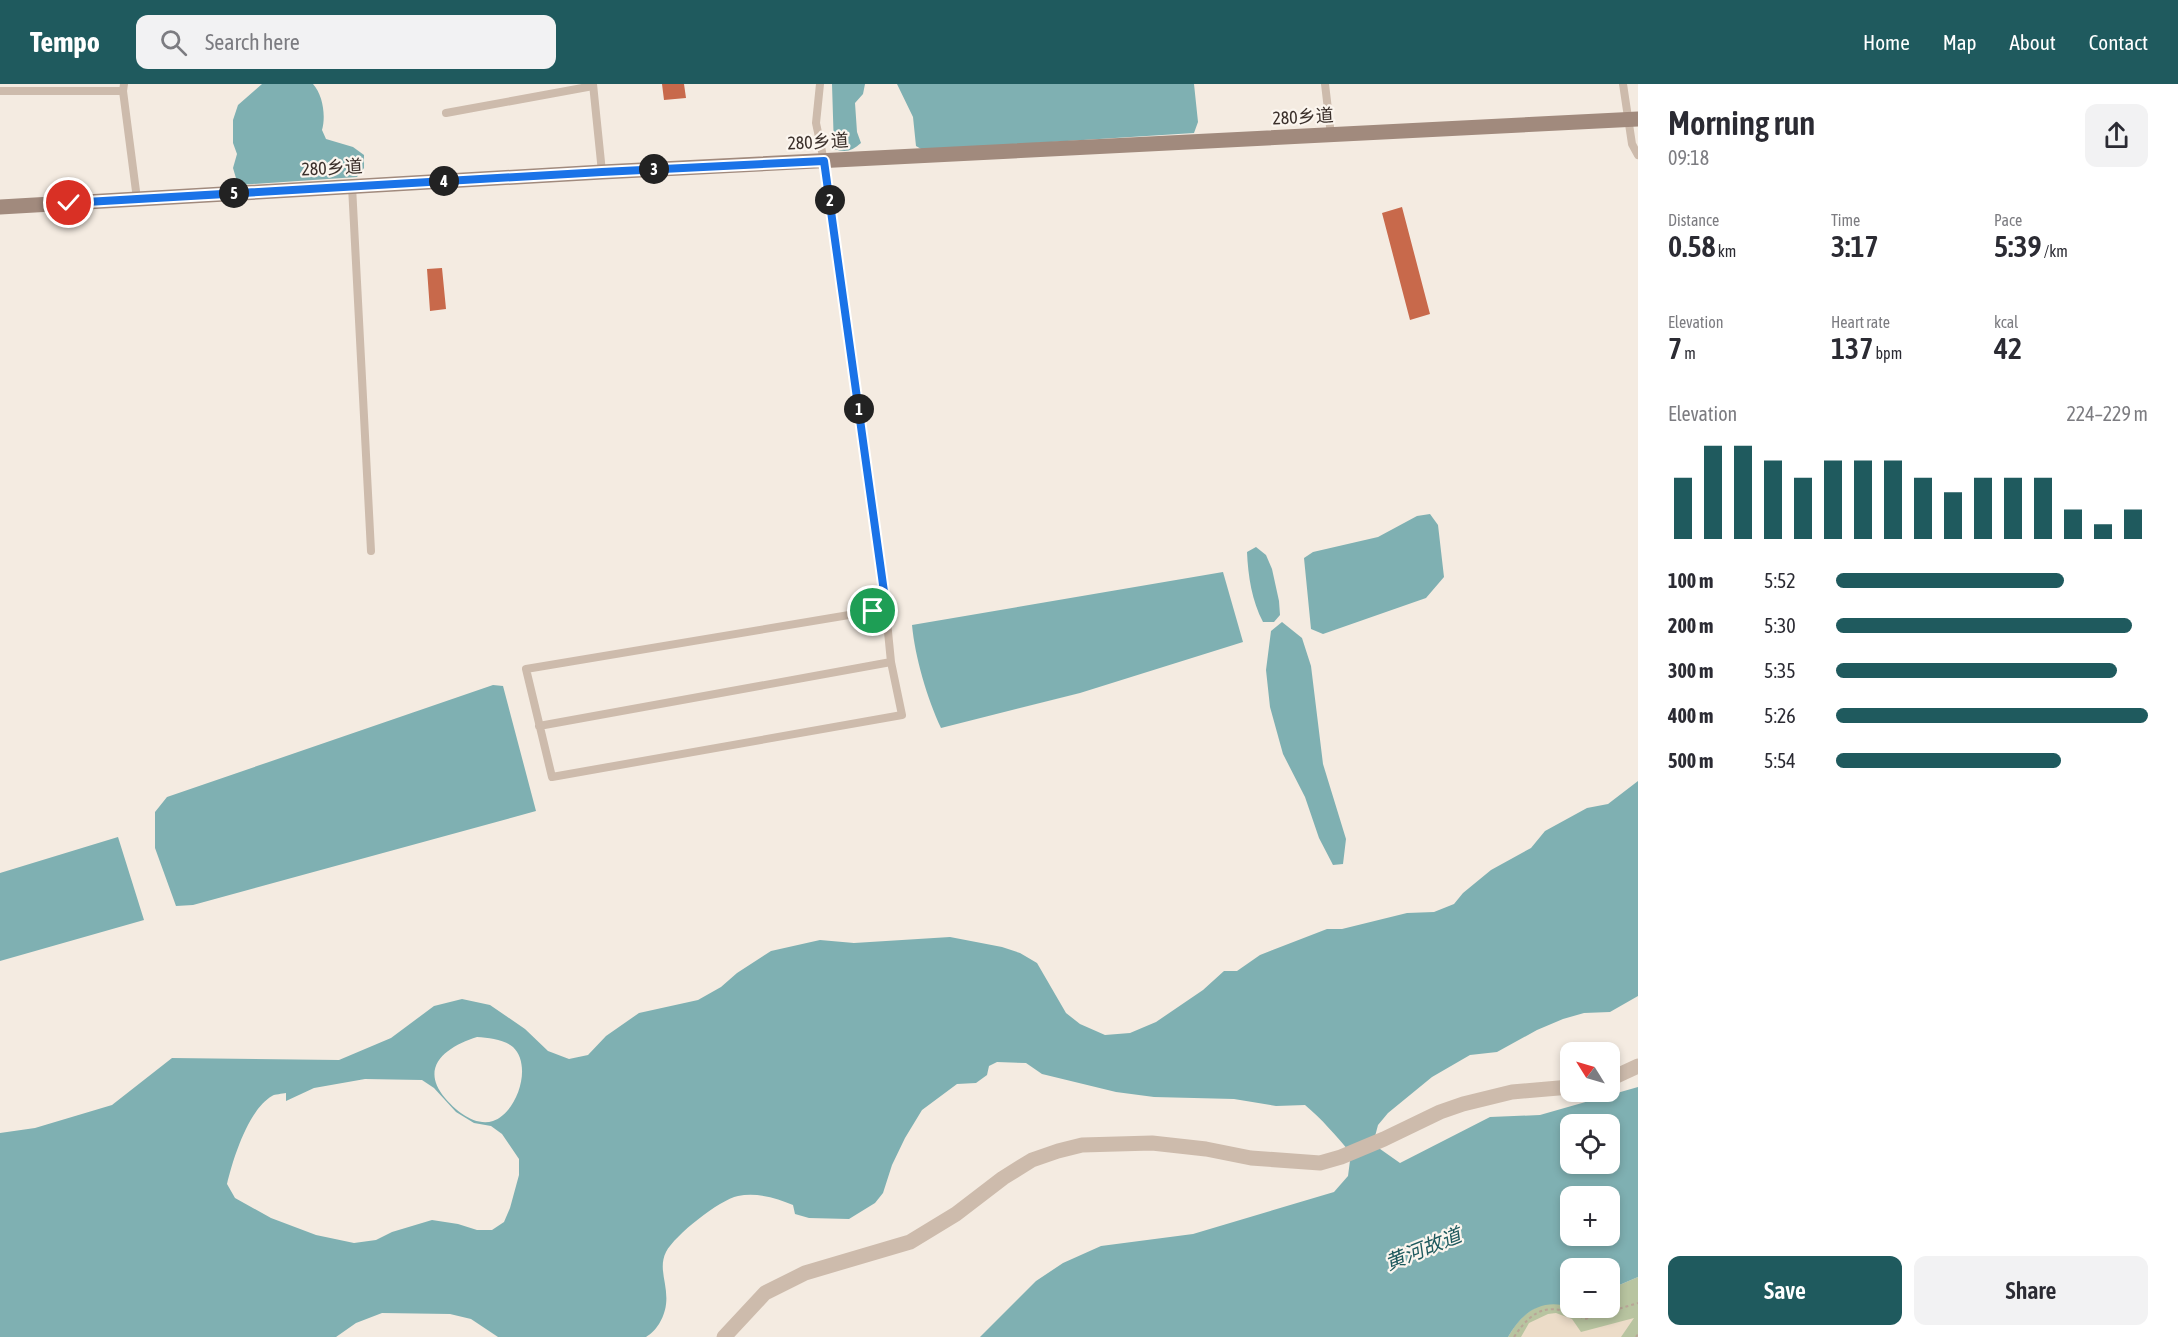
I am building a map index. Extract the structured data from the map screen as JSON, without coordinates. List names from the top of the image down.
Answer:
{
  "streets": {
    "street": ["280乡道"]
  },
  "water": ["黄河故道"],
  "north": "top left",
  "page": {
    "header": "Tempo",
    "search": "Search here",
    "nav": [
      "Home",
      "Map",
      "About",
      "Contact"
    ],
    "heading": ["Morning run", "09:18"],
    "pins": [
      "3",
      "4",
      "5",
      "2",
      "1"
    ],
    "stats": [
      ["Distance", "0.58 km"],
      ["Time", "3:17"],
      ["Pace", "5:39 /km"],
      ["Elevation", "7 m"],
      ["Heart rate", "137 bpm"],
      ["kcal", "42"]
    ],
    "chart": ["Elevation", "224–229 m"],
    "list": [
      {
        "name": "100 m",
        "note": "5:52"
      },
      {
        "name": "200 m",
        "note": "5:30"
      },
      {
        "name": "300 m",
        "note": "5:35"
      },
      {
        "name": "400 m",
        "note": "5:26"
      },
      {
        "name": "500 m",
        "note": "5:54"
      }
    ],
    "map_buttons": ["+", "−"],
    "buttons": ["Save", "Share"]
  }
}
